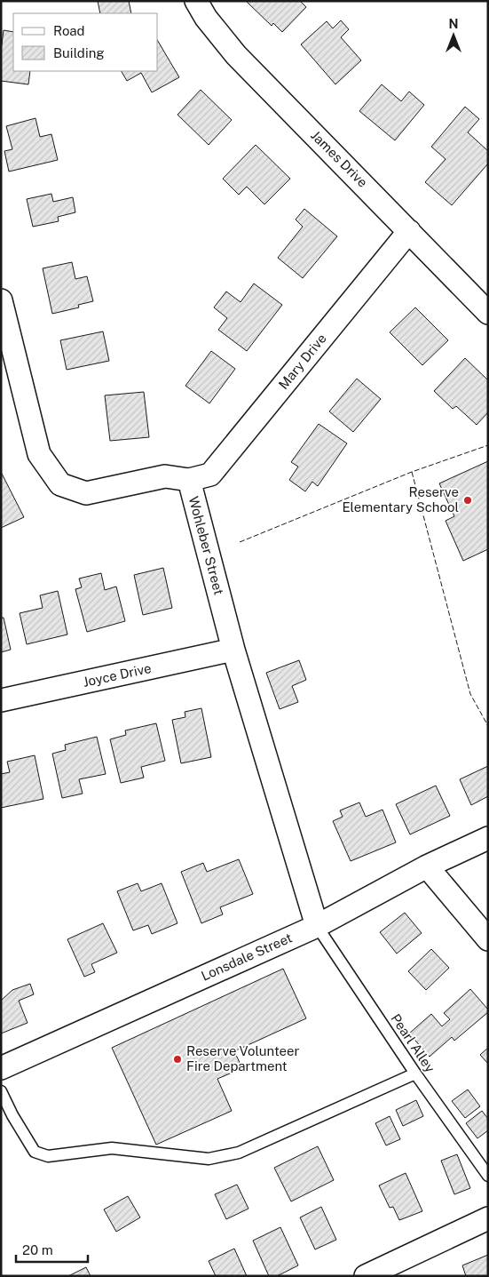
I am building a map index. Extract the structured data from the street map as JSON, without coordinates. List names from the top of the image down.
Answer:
{
  "streets": {
    "street": [
      "James Drive",
      "Mary Drive",
      "Wohleber Street",
      "Joyce Drive",
      "Lonsdale Street"
    ],
    "lane": ["Pearl Alley"]
  },
  "crossings": [
    ["James Drive", "Mary Drive"],
    ["Mary Drive", "Wohleber Street"],
    ["Wohleber Street", "Joyce Drive"],
    ["Wohleber Street", "Lonsdale Street"],
    ["Wohleber Street", "Pearl Alley"],
    ["Lonsdale Street", "Pearl Alley"]
  ],
  "places": ["Reserve Elementary School", "Reserve Volunteer Fire Department"],
  "legend": ["Road", "Building"],
  "scale_bar": "20 m",
  "north": "top"
}
